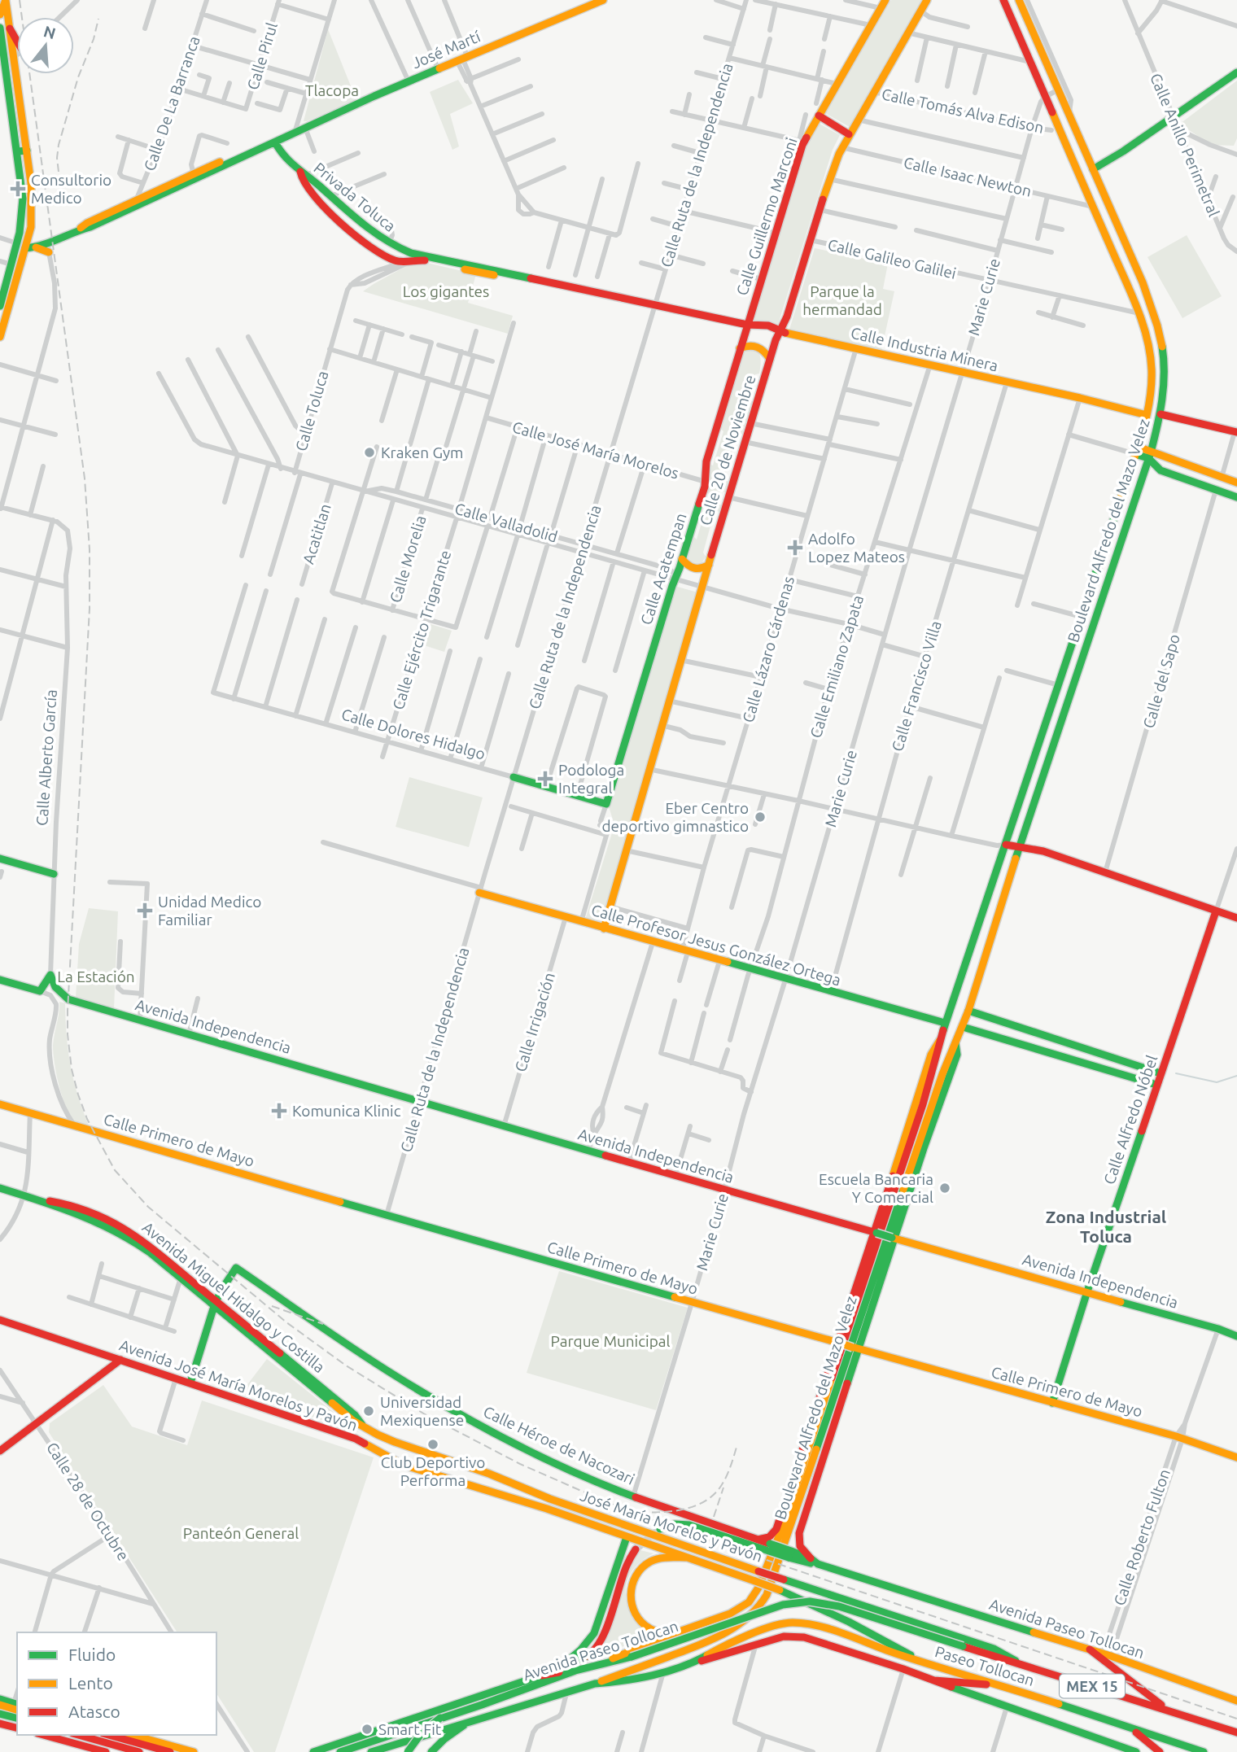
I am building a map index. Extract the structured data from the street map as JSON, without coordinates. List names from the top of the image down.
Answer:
{
  "streets": {
    "main road": [
      "José Martí",
      "Privada Toluca",
      "Calle Guillermo Marconi",
      "Calle Industria Minera",
      "Calle 20 de Noviembre",
      "Boulevard Alfredo del Mazo Velez",
      "Calle Acatempan",
      "Calle Dolores Hidalgo",
      "Calle Profesor Jesus González Ortega",
      "Avenida Independencia",
      "Calle Alfredo Nóbel",
      "Calle Primero de Mayo",
      "Avenida Miguel Hidalgo y Costilla",
      "Avenida José María Morelos y Pavón",
      "Calle Héroe de Nacozari",
      "José María Morelos y Pavón",
      "Avenida Paseo Tollocan",
      "Paseo Tollocan",
      "MEX 15"
    ],
    "street": [
      "Calle Pirul",
      "Calle De La Barranca",
      "Calle Tomás Alva Edison",
      "Calle Anillo Perimetral",
      "Calle Ruta de la Independencia",
      "Calle Isaac Newton",
      "Calle Galileo Galilei",
      "Marie Curie",
      "Calle Toluca",
      "Calle José María Morelos",
      "Calle Valladolid",
      "Acatitlan",
      "Calle Morelia",
      "Calle Ejército Trigarante",
      "Calle Lázaro Cárdenas",
      "Calle Emiliano Zapata",
      "Calle del Sapo",
      "Calle Francisco Villa",
      "Calle Alberto García",
      "Calle Irrigación",
      "Calle 28 de Octubre",
      "Calle Roberto Fulton"
    ]
  },
  "crossings": [
    ["José Martí", "Calle De La Barranca"],
    ["José Martí", "Privada Toluca"],
    ["Calle Pirul", "Calle De La Barranca"],
    ["Calle Tomás Alva Edison", "Marie Curie"],
    ["Calle Tomás Alva Edison", "Calle 20 de Noviembre"],
    ["Calle Ruta de la Independencia", "Calle Industria Minera"],
    ["Calle Ruta de la Independencia", "Calle José María Morelos"],
    ["Calle Ruta de la Independencia", "Calle Valladolid"],
    ["Calle Ruta de la Independencia", "Calle Dolores Hidalgo"],
    ["Calle Ruta de la Independencia", "Calle Profesor Jesus González Ortega"],
    ["Calle Ruta de la Independencia", "Avenida Independencia"],
    ["Calle Ruta de la Independencia", "Calle Primero de Mayo"],
    ["Calle Isaac Newton", "Marie Curie"],
    ["Calle Isaac Newton", "Calle 20 de Noviembre"],
    ["Calle Isaac Newton", "Boulevard Alfredo del Mazo Velez"],
    ["Privada Toluca", "Calle Industria Minera"],
    ["Calle Guillermo Marconi", "Calle Industria Minera"],
    ["Calle Guillermo Marconi", "Calle Acatempan"],
    ["Calle Galileo Galilei", "Marie Curie"],
    ["Calle Galileo Galilei", "Calle 20 de Noviembre"],
    ["Calle Galileo Galilei", "Boulevard Alfredo del Mazo Velez"],
    ["Marie Curie", "Calle Industria Minera"],
    ["Marie Curie", "Calle Valladolid"],
    ["Marie Curie", "Boulevard Alfredo del Mazo Velez"],
    ["Marie Curie", "Calle Profesor Jesus González Ortega"],
    ["Marie Curie", "Avenida Independencia"],
    ["Marie Curie", "Calle Primero de Mayo"],
    ["Marie Curie", "Calle Héroe de Nacozari"],
    ["Calle Industria Minera", "Calle 20 de Noviembre"],
    ["Calle Industria Minera", "Boulevard Alfredo del Mazo Velez"],
    ["Calle Industria Minera", "Calle Acatempan"],
    ["Calle Industria Minera", "Calle Lázaro Cárdenas"],
    ["Calle Industria Minera", "Calle Emiliano Zapata"],
    ["Calle Industria Minera", "Calle Francisco Villa"],
    ["Calle Toluca", "Calle Valladolid"],
    ["Calle José María Morelos", "Calle Acatempan"],
    ["Calle 20 de Noviembre", "Calle Valladolid"],
    ["Calle 20 de Noviembre", "Calle Profesor Jesus González Ortega"],
    ["Calle Valladolid", "Acatitlan"],
    ["Calle Valladolid", "Calle Morelia"],
    ["Calle Valladolid", "Calle Acatempan"],
    ["Calle Valladolid", "Calle Ejército Trigarante"],
    ["Calle Valladolid", "Calle Lázaro Cárdenas"],
    ["Calle Valladolid", "Calle Emiliano Zapata"],
    ["Boulevard Alfredo del Mazo Velez", "Calle Profesor Jesus González Ortega"],
    ["Boulevard Alfredo del Mazo Velez", "Avenida Independencia"],
    ["Boulevard Alfredo del Mazo Velez", "Calle Primero de Mayo"],
    ["Boulevard Alfredo del Mazo Velez", "Calle Héroe de Nacozari"],
    ["Boulevard Alfredo del Mazo Velez", "Avenida Paseo Tollocan"],
    ["Calle Acatempan", "Calle Dolores Hidalgo"],
    ["Calle Ejército Trigarante", "Calle Dolores Hidalgo"],
    ["Calle Lázaro Cárdenas", "Calle Profesor Jesus González Ortega"],
    ["Calle Emiliano Zapata", "Calle Profesor Jesus González Ortega"],
    ["Calle Francisco Villa", "Calle Profesor Jesus González Ortega"],
    ["Calle Alberto García", "Avenida Independencia"],
    ["Calle Profesor Jesus González Ortega", "Calle Irrigación"],
    ["Calle Irrigación", "Avenida Independencia"],
    ["Avenida Independencia", "Calle Alfredo Nóbel"],
    ["Avenida Independencia", "Calle Roberto Fulton"],
    ["Calle Alfredo Nóbel", "Calle Primero de Mayo"],
    ["Calle Primero de Mayo", "Calle Roberto Fulton"],
    ["Avenida Miguel Hidalgo y Costilla", "Calle Héroe de Nacozari"],
    ["Avenida Miguel Hidalgo y Costilla", "José María Morelos y Pavón"],
    ["Avenida José María Morelos y Pavón", "José María Morelos y Pavón"],
    ["José María Morelos y Pavón", "Avenida Paseo Tollocan"],
    ["José María Morelos y Pavón", "Paseo Tollocan"],
    ["Calle Roberto Fulton", "Avenida Paseo Tollocan"],
    ["Avenida Paseo Tollocan", "Paseo Tollocan"]
  ],
  "districts": ["Zona Industrial Toluca"],
  "parks": [
    "Tlacopa",
    "Los gigantes",
    "Parque la hermandad",
    "La Estación",
    "Parque Municipal",
    "Panteón General"
  ],
  "places": {
    "health": [
      "Consultorio Medico",
      "Adolfo Lopez Mateos",
      "Podologa Integral",
      "Unidad Medico Familiar",
      "Komunica Klinic"
    ],
    "other": [
      "Kraken Gym",
      "Eber Centro deportivo gimnastico",
      "Escuela Bancaria Y Comercial",
      "Universidad Mexiquense",
      "Club Deportivo Performa",
      "Smart Fit"
    ]
  },
  "legend": ["Fluido", "Lento", "Atasco"],
  "north": "top"
}
